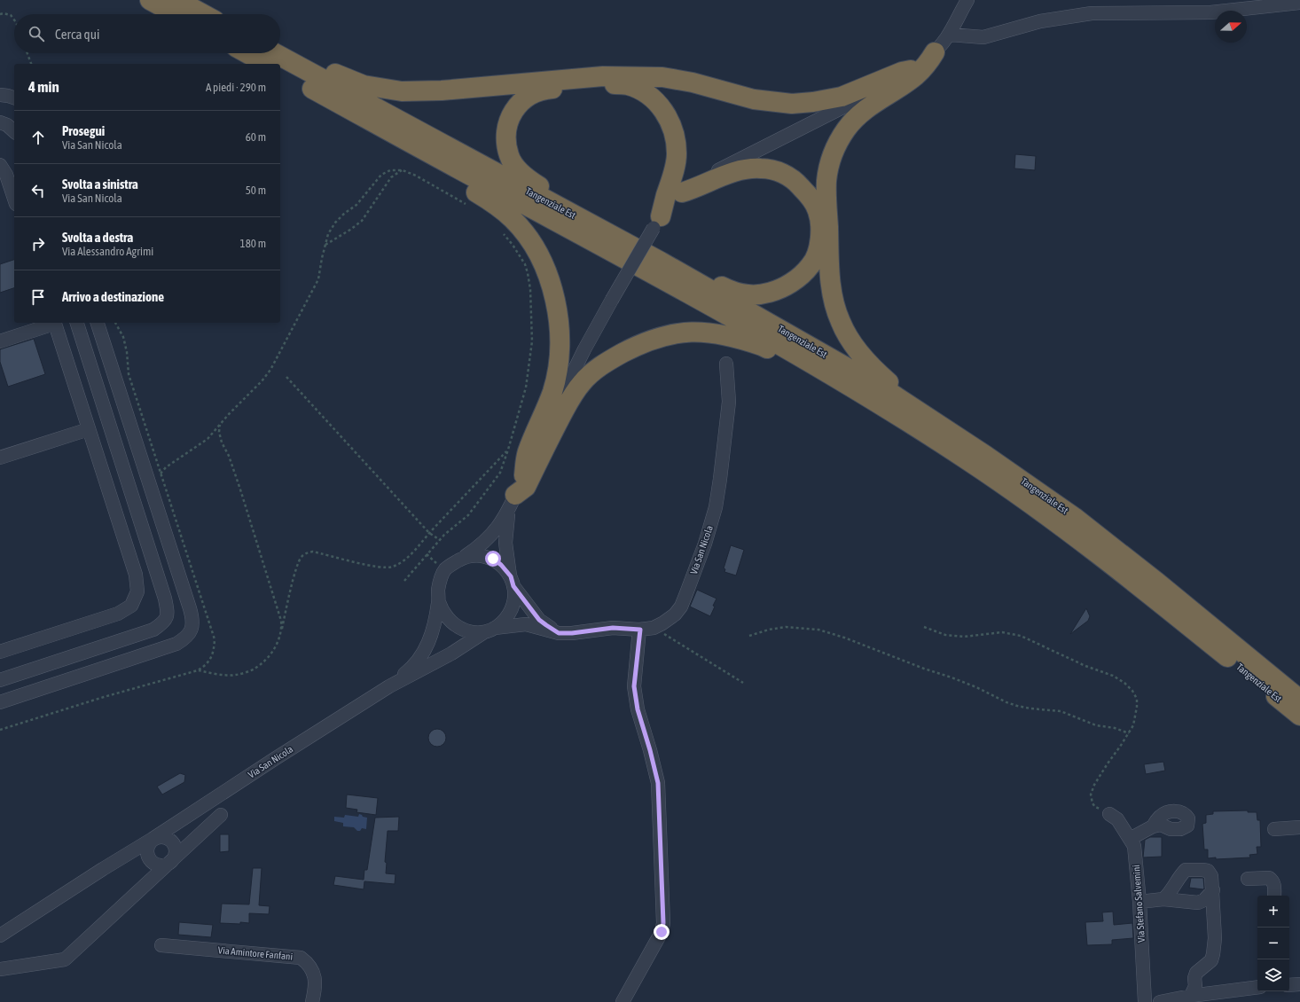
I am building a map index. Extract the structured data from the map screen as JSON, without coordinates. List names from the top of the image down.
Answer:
{
  "streets": {
    "highway": ["Tangenziale Est"],
    "street": ["Via San Nicola", "Via Stefano Salvemini", "Via Amintore Fanfani"]
  },
  "north": "right",
  "page": {
    "search": "Cerca qui",
    "heading": ["4 min", "A piedi · 290 m"],
    "list": [
      ["Prosegui", "Via San Nicola", "60 m"],
      ["Svolta a sinistra", "Via San Nicola", "50 m"],
      ["Svolta a destra", "Via Alessandro Agrimi", "180 m"],
      "Arrivo a destinazione"
    ],
    "map_buttons": ["+", "−"]
  }
}
